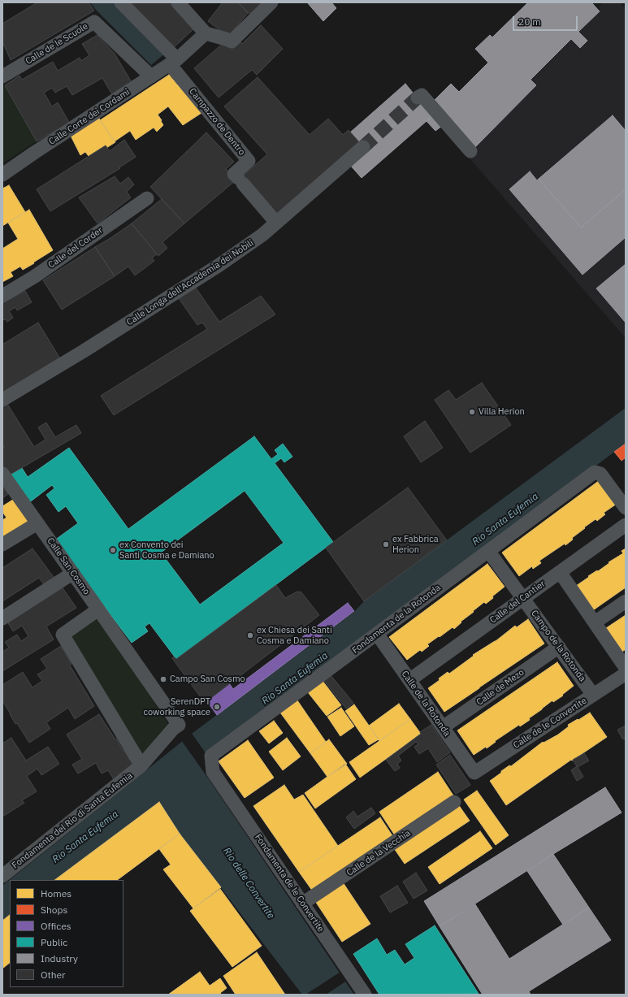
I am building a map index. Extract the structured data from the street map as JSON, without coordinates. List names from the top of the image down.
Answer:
{
  "streets": {
    "street": [
      "Calle de le Scuole",
      "Calle Corte dei Cordami",
      "Campazzo de Dentro",
      "Calle del Corder",
      "Calle Longa dell'Accademia dei Nobili",
      "Calle San Cosmo",
      "Calle del Cantier",
      "Fondamenta de la Rotonda",
      "Campo de la Rotonda",
      "Calle de Mezo",
      "Calle de la Rotonda",
      "Calle de le Convertite",
      "Fondamenta del Rio di Santa Eufemia",
      "Calle de la Vecchia",
      "Fondamenta de le Convertite"
    ]
  },
  "crossings": [
    ["Calle de le Scuole", "Calle Corte dei Cordami"],
    ["Calle Corte dei Cordami", "Campazzo de Dentro"],
    ["Campazzo de Dentro", "Calle Longa dell'Accademia dei Nobili"],
    ["Calle del Cantier", "Campo de la Rotonda"],
    ["Calle del Cantier", "Calle de la Rotonda"],
    ["Fondamenta de la Rotonda", "Campo de la Rotonda"],
    ["Fondamenta de la Rotonda", "Calle de la Rotonda"],
    ["Fondamenta de la Rotonda", "Fondamenta de le Convertite"],
    ["Campo de la Rotonda", "Calle de Mezo"],
    ["Campo de la Rotonda", "Calle de le Convertite"],
    ["Calle de Mezo", "Calle de la Rotonda"],
    ["Calle de la Rotonda", "Calle de le Convertite"],
    ["Calle de la Vecchia", "Fondamenta de le Convertite"]
  ],
  "water": ["Rio Santa Eufemia", "Rio delle Convertite"],
  "places": [
    "Villa Herion",
    "ex Fabbrica Herion",
    "ex Convento dei Santi Cosma e Damiano",
    "ex Chiesa dei Santi Cosma e Damiano",
    "Campo San Cosmo",
    "SerenDPT coworking space"
  ],
  "legend": [
    "Homes",
    "Shops",
    "Offices",
    "Public",
    "Industry",
    "Other"
  ],
  "scale_bar": "20 m"
}
